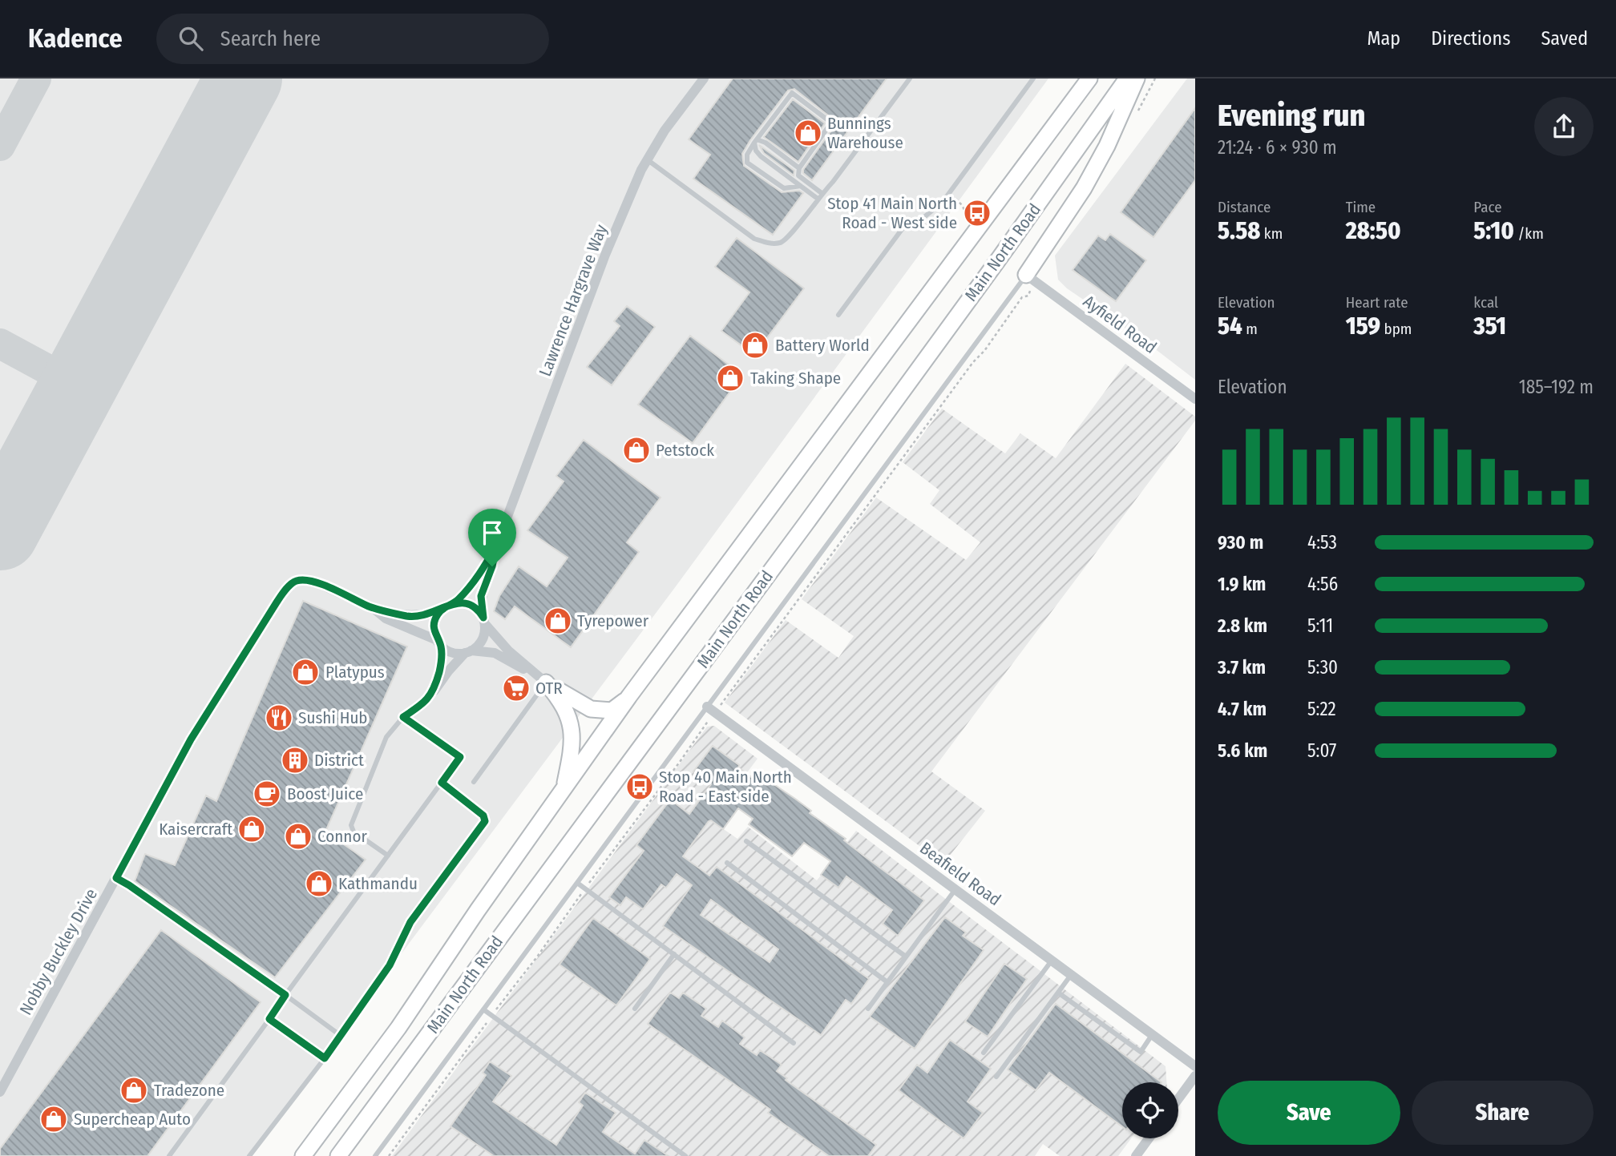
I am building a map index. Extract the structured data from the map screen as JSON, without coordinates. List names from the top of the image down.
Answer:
{
  "streets": {
    "highway": ["Main North Road"],
    "street": [
      "Lawrence Hargrave Way",
      "Ayfield Road",
      "Beafield Road",
      "Nobby Buckley Drive"
    ]
  },
  "crossings": [
    ["Main North Road", "Ayfield Road"],
    ["Main North Road", "Beafield Road"],
    ["Lawrence Hargrave Way", "Nobby Buckley Drive"]
  ],
  "places": {
    "shop": [
      "Bunnings Warehouse",
      "Battery World",
      "Taking Shape",
      "Petstock",
      "Tyrepower",
      "Platypus",
      "Kaisercraft",
      "Connor",
      "Kathmandu",
      "Tradezone",
      "Supercheap Auto"
    ],
    "bus stop": ["Stop 41 Main North Road - West side", "Stop 40 Main North Road - East side"],
    "supermarket": ["OTR"],
    "restaurant": ["Sushi Hub"],
    "building": ["District"],
    "cafe": ["Boost Juice"]
  },
  "page": {
    "header": "Kadence",
    "search": "Search here",
    "nav": ["Map", "Directions", "Saved"],
    "heading": ["Evening run", "21:24 · 6 × 930 m"],
    "stats": [
      ["Distance", "5.58 km"],
      ["Time", "28:50"],
      ["Pace", "5:10 /km"],
      ["Elevation", "54 m"],
      ["Heart rate", "159 bpm"],
      ["kcal", "351"]
    ],
    "chart": ["Elevation", "185–192 m"],
    "list": [
      {
        "name": "930 m",
        "note": "4:53"
      },
      {
        "name": "1.9 km",
        "note": "4:56"
      },
      {
        "name": "2.8 km",
        "note": "5:11"
      },
      {
        "name": "3.7 km",
        "note": "5:30"
      },
      {
        "name": "4.7 km",
        "note": "5:22"
      },
      {
        "name": "5.6 km",
        "note": "5:07"
      }
    ],
    "buttons": ["Save", "Share"]
  }
}
